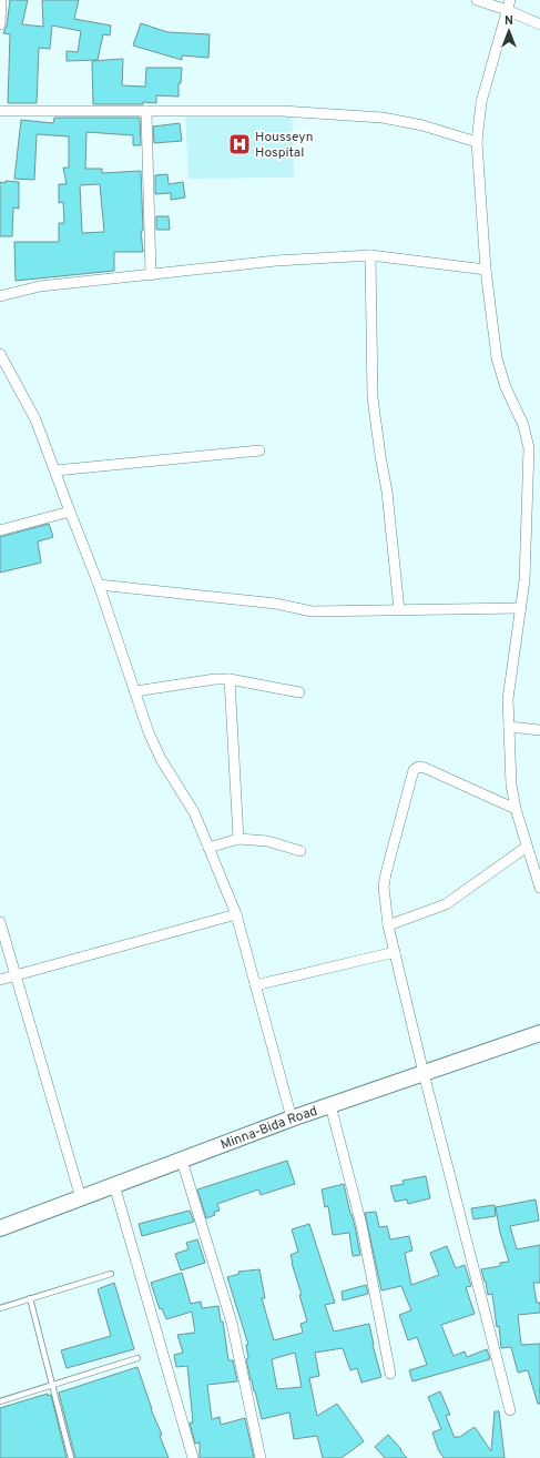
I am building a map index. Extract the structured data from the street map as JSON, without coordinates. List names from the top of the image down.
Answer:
{
  "streets": {
    "main road": ["Minna-Bida Road"]
  },
  "places": {
    "hospital": ["Housseyn Hospital"]
  },
  "north": "top"
}
